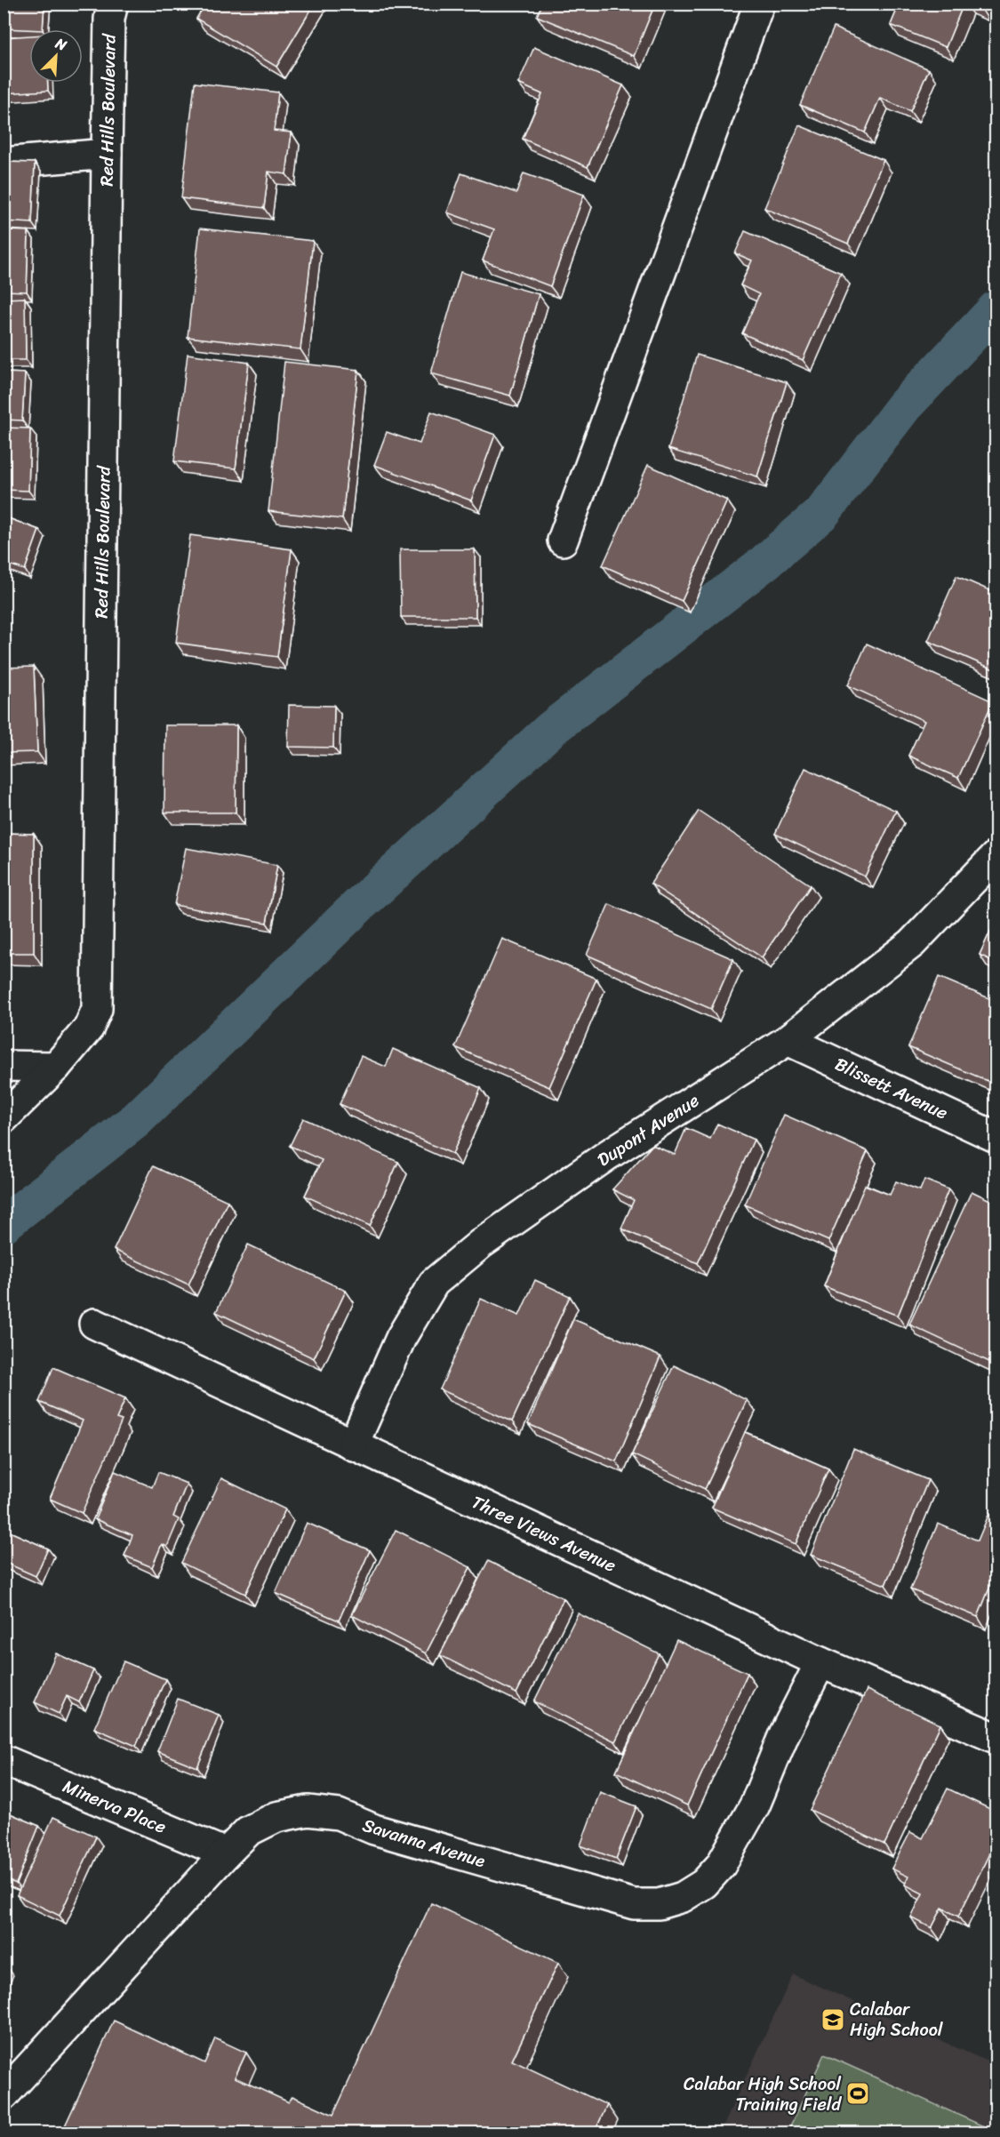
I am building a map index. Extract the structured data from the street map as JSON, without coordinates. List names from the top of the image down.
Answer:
{
  "streets": {
    "street": [
      "Red Hills Boulevard",
      "Blissett Avenue",
      "Dupont Avenue",
      "Three Views Avenue",
      "Minerva Place",
      "Savanna Avenue"
    ]
  },
  "crossings": [
    ["Blissett Avenue", "Dupont Avenue"],
    ["Dupont Avenue", "Three Views Avenue"],
    ["Three Views Avenue", "Savanna Avenue"],
    ["Minerva Place", "Savanna Avenue"]
  ],
  "places": {
    "school or university": ["Calabar High School"],
    "sports": ["Calabar High School Training Field"]
  },
  "north": "top right"
}
